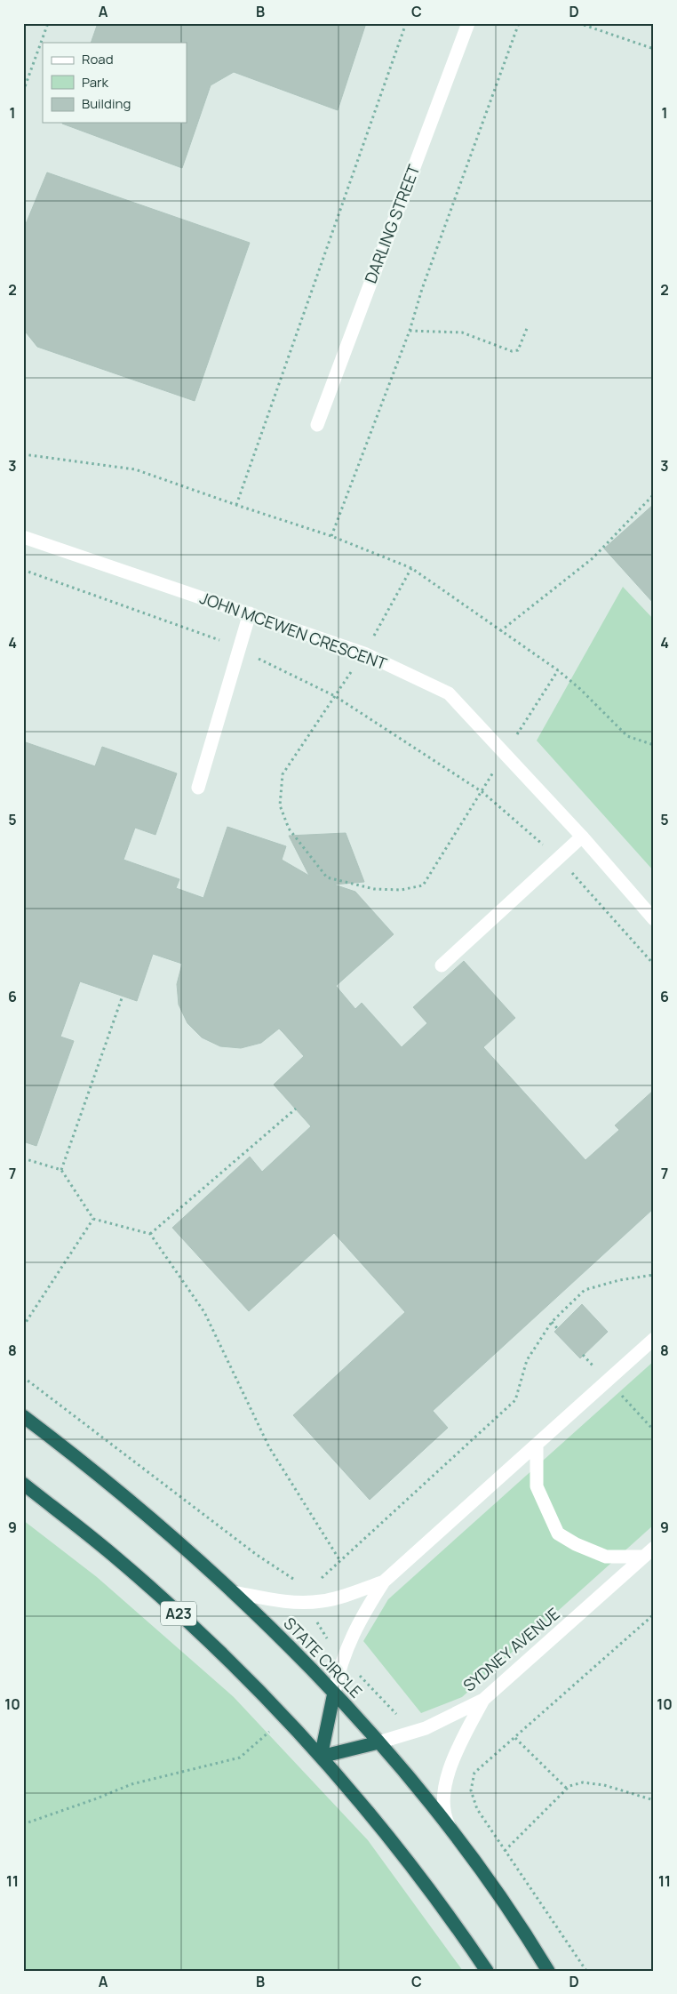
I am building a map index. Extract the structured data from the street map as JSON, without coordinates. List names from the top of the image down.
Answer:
{
  "streets": {
    "highway": ["A23", "SYDNEY AVENUE", "STATE CIRCLE"],
    "street": ["DARLING STREET", "JOHN MCEWEN CRESCENT"]
  },
  "crossings": [
    ["A23", "SYDNEY AVENUE"],
    ["SYDNEY AVENUE", "STATE CIRCLE"]
  ],
  "legend": ["Road", "Park", "Building"],
  "grid": {
    "columns": [
      "A",
      "B",
      "C",
      "D"
    ],
    "rows": [
      "1",
      "2",
      "3",
      "4",
      "5",
      "6",
      "7",
      "8",
      "9",
      "10",
      "11"
    ]
  }
}
